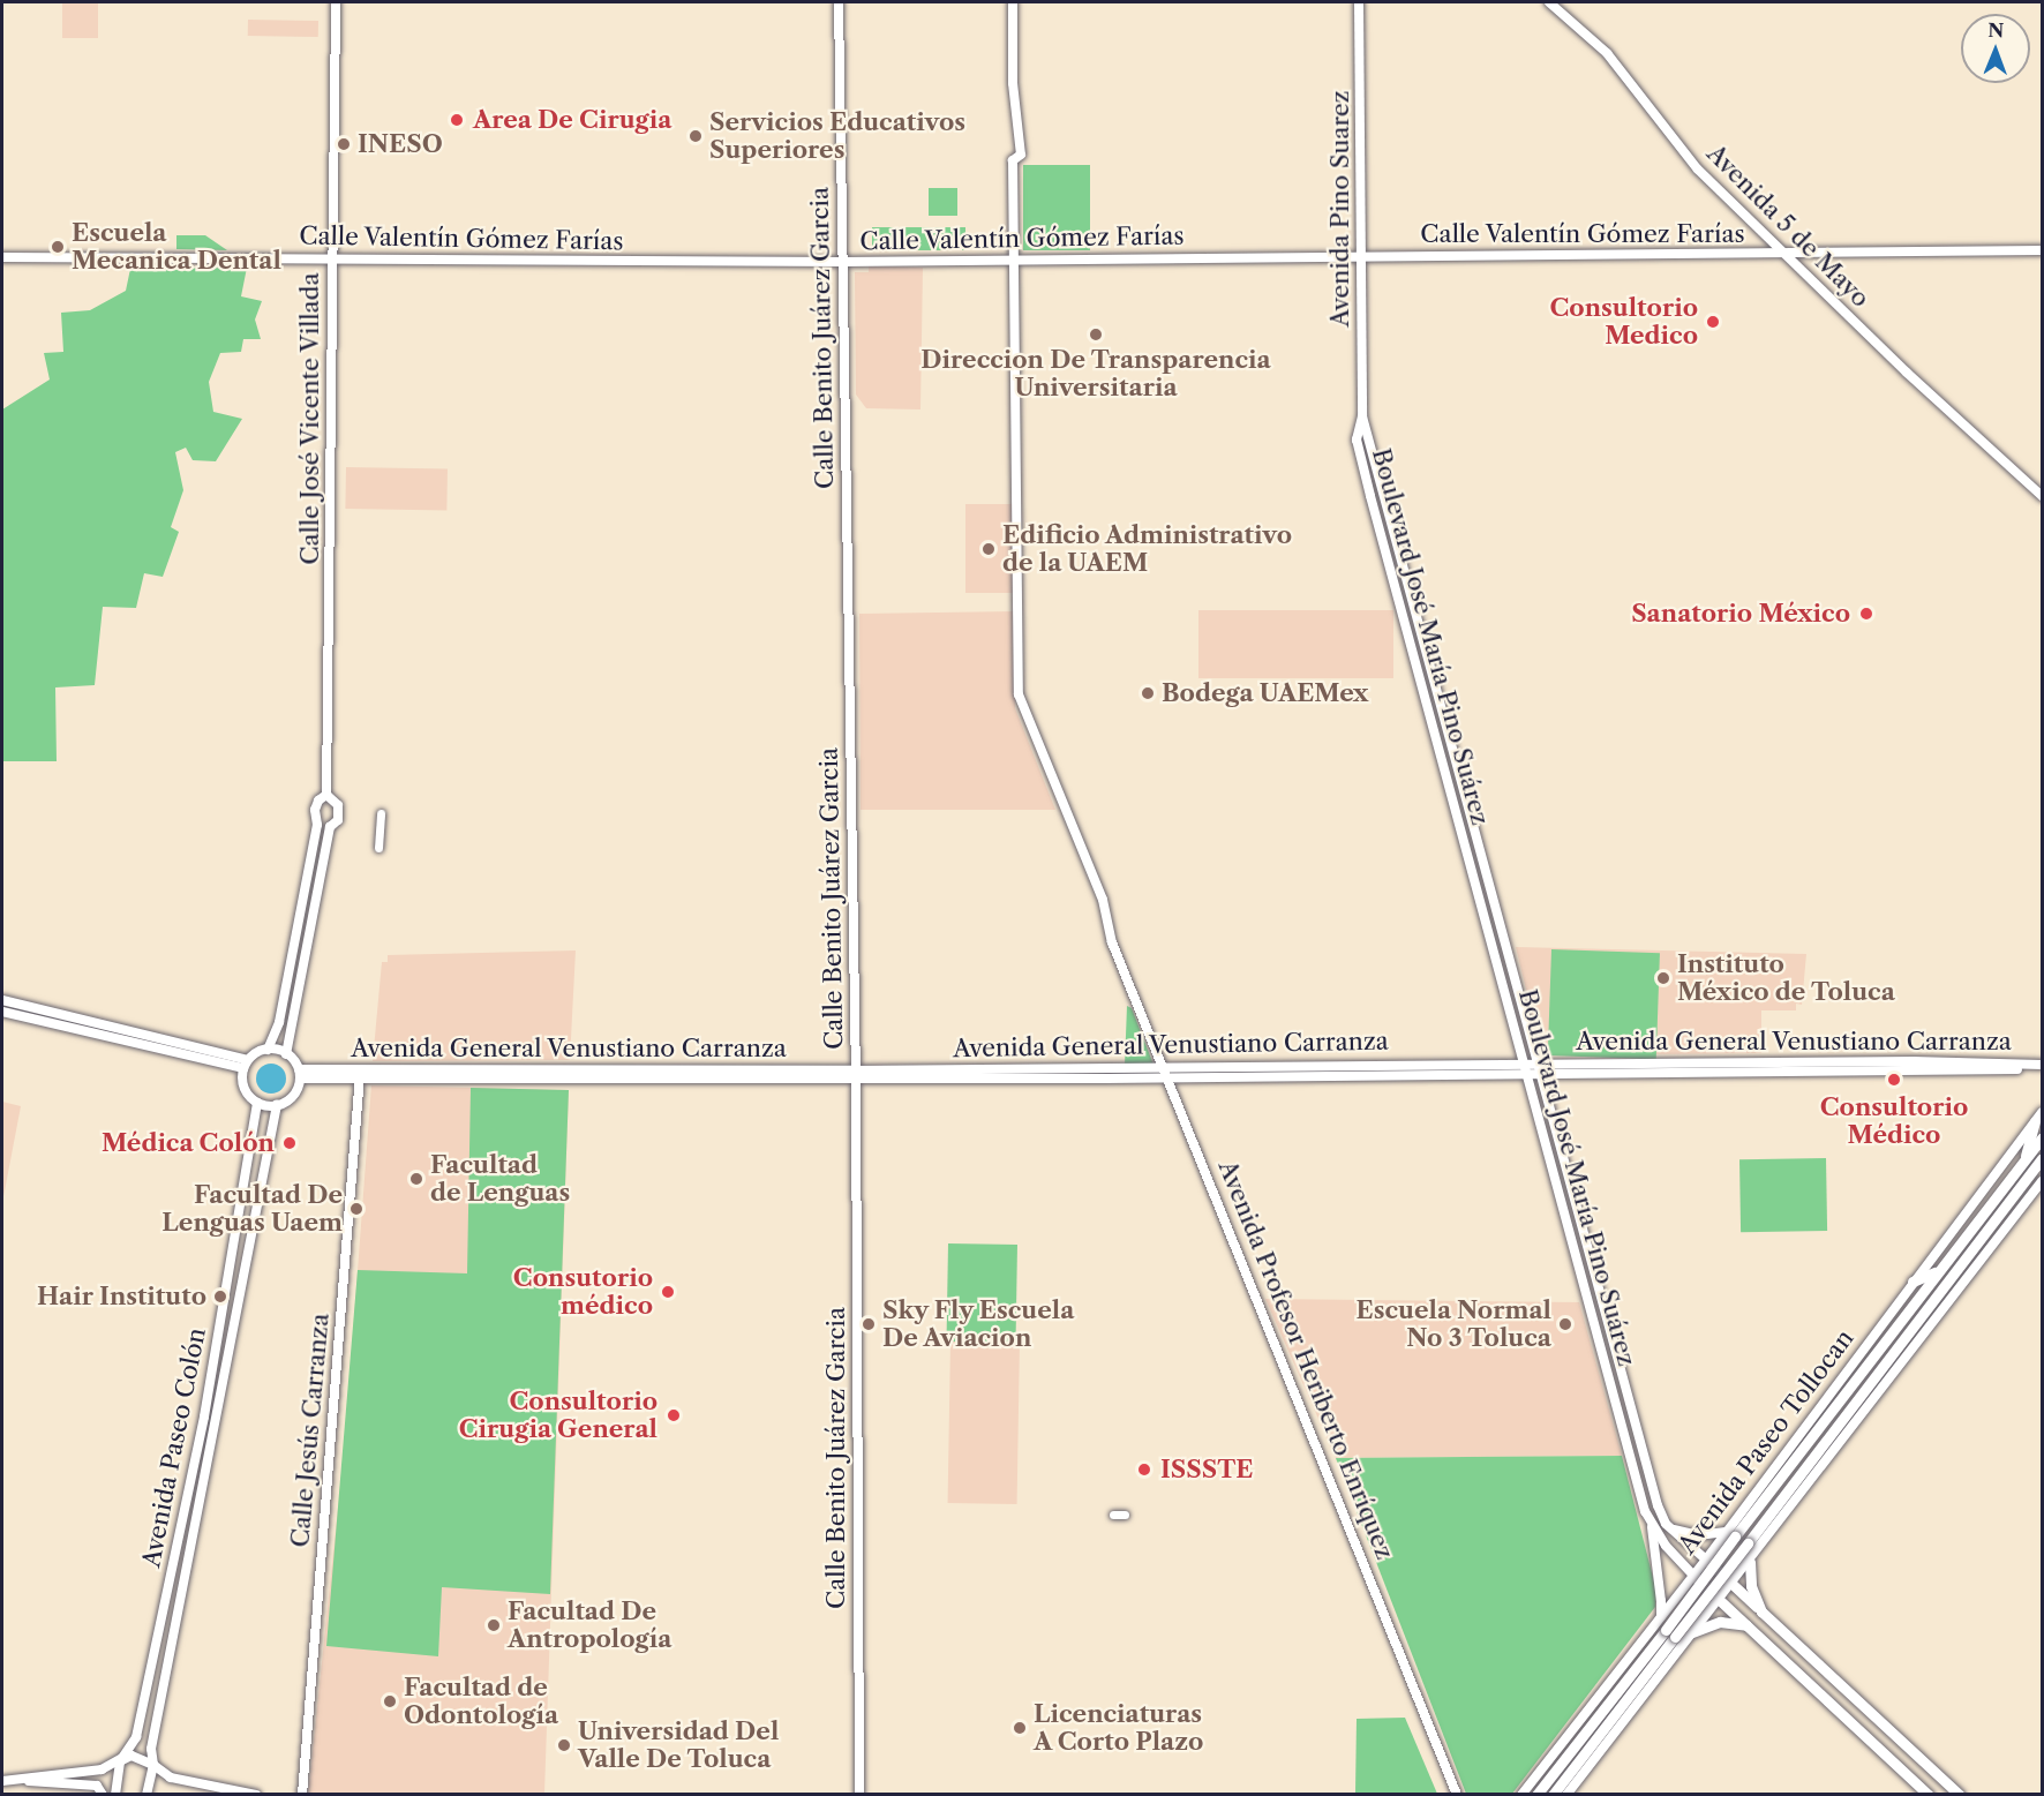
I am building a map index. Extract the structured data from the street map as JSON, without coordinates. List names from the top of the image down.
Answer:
{
  "streets": {
    "highway": ["Boulevard José María Pino Suárez", "Avenida Paseo Tollocan"],
    "main road": [
      "Avenida Pino Suarez",
      "Avenida 5 de Mayo",
      "Calle Valentín Gómez Farías",
      "Calle Benito Juárez Garcia",
      "Calle José Vicente Villada",
      "Avenida General Venustiano Carranza",
      "Avenida Profesor Heriberto Enríquez",
      "Calle Jesús Carranza",
      "Avenida Paseo Colón"
    ]
  },
  "crossings": [
    ["Avenida Pino Suarez", "Calle Valentín Gómez Farías"],
    ["Avenida Pino Suarez", "Boulevard José María Pino Suárez"],
    ["Avenida 5 de Mayo", "Calle Valentín Gómez Farías"],
    ["Calle Valentín Gómez Farías", "Calle Benito Juárez Garcia"],
    ["Calle Valentín Gómez Farías", "Calle José Vicente Villada"],
    ["Calle Valentín Gómez Farías", "Avenida Profesor Heriberto Enríquez"],
    ["Calle Benito Juárez Garcia", "Avenida General Venustiano Carranza"],
    ["Boulevard José María Pino Suárez", "Avenida General Venustiano Carranza"],
    ["Boulevard José María Pino Suárez", "Avenida Paseo Tollocan"],
    ["Avenida General Venustiano Carranza", "Avenida Profesor Heriberto Enríquez"],
    ["Avenida General Venustiano Carranza", "Calle Jesús Carranza"],
    ["Avenida General Venustiano Carranza", "Avenida Paseo Colón"]
  ],
  "places": [
    "Area De Cirugia",
    "Servicios Educativos Superiores",
    "INESO",
    "Escuela Mecanica Dental",
    "Consultorio Medico",
    "Direccion De Transparencia Universitaria",
    "Edificio Administrativo de la UAEM",
    "Sanatorio México",
    "Bodega UAEMex",
    "Instituto México de Toluca",
    "Consultorio Médico",
    "Médica Colón",
    "Facultad de Lenguas",
    "Facultad De Lenguas Uaem",
    "Consutorio médico",
    "Hair Instituto",
    "Sky Fly Escuela De Aviacion",
    "Escuela Normal No 3 Toluca",
    "Consultorio Cirugia General",
    "ISSSTE",
    "Facultad De Antropología",
    "Facultad de Odontología",
    "Licenciaturas A Corto Plazo",
    "Universidad Del Valle De Toluca"
  ],
  "north": "top"
}
